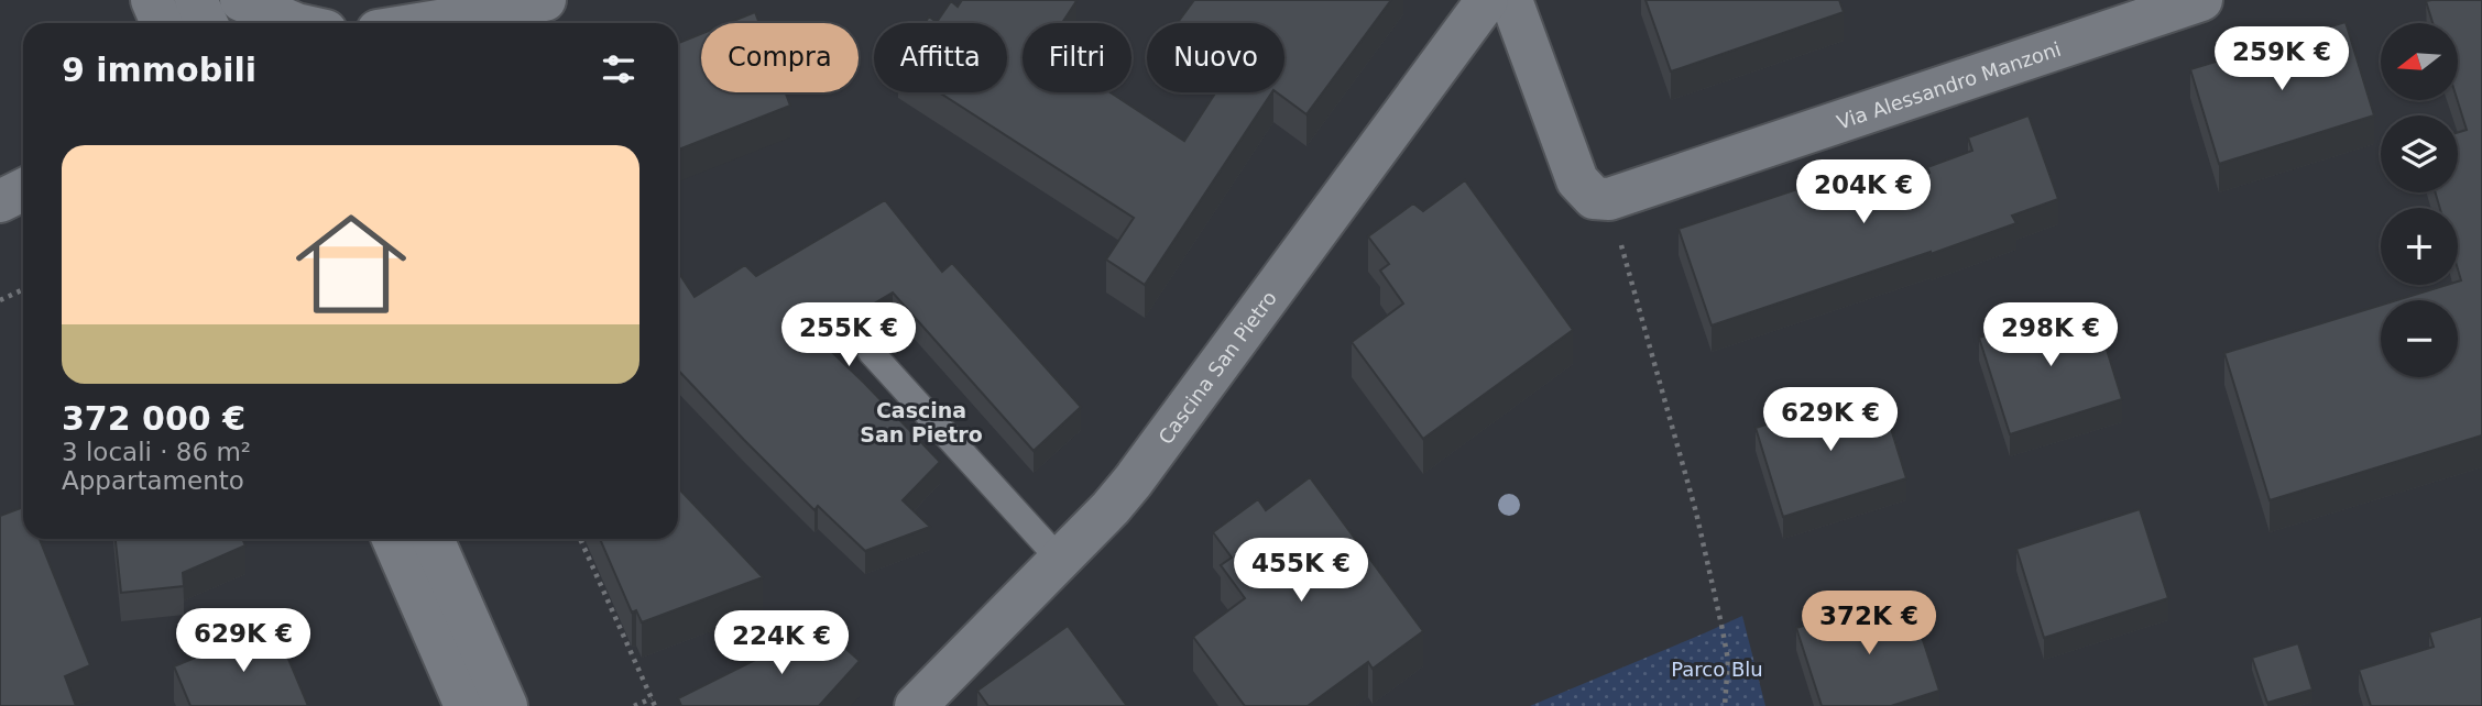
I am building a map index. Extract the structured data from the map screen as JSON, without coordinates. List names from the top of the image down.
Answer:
{
  "streets": {
    "street": ["Via Alessandro Manzoni", "Cascina San Pietro"]
  },
  "districts": ["Cascina San Pietro"],
  "parks": ["Parco Blu"],
  "north": "left",
  "page": {
    "map_buttons": ["+", "−"],
    "chip": [
      "Compra",
      "Affitta",
      "Filtri",
      "Nuovo"
    ],
    "heading": "9 immobili",
    "price": [
      "259K €",
      "204K €",
      "255K €",
      "298K €",
      "629K €",
      "455K €",
      "372K €",
      "629K €",
      "224K €"
    ],
    "list": [
      {
        "name": "372 000 €",
        "note": "3 locali · 86 m² · Appartamento"
      }
    ]
  }
}
